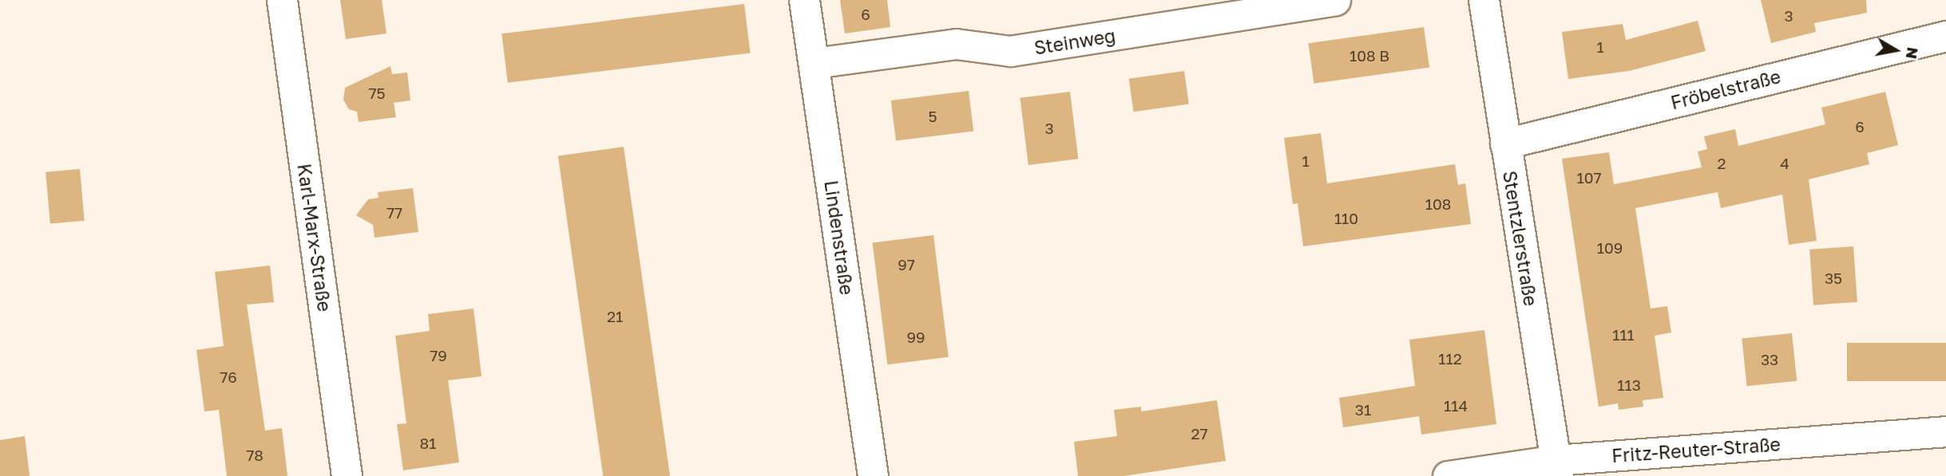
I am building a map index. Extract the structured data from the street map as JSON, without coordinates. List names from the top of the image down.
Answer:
{
  "streets": {
    "street": [
      "Steinweg",
      "Fröbelstraße",
      "Karl-Marx-Straße",
      "Lindenstraße",
      "Stentzlerstraße",
      "Fritz-Reuter-Straße"
    ]
  },
  "crossings": [
    ["Steinweg", "Lindenstraße"],
    ["Fröbelstraße", "Stentzlerstraße"],
    ["Stentzlerstraße", "Fritz-Reuter-Straße"]
  ],
  "house_numbers": [
    "6",
    "3",
    "1",
    "108 B",
    "75",
    "5",
    "6",
    "3",
    "1",
    "2",
    "4",
    "107",
    "108",
    "77",
    "110",
    "109",
    "97",
    "35",
    "21",
    "111",
    "99",
    "79",
    "112",
    "33",
    "76",
    "113",
    "114",
    "31",
    "27",
    "81",
    "78"
  ],
  "north": "right"
}
